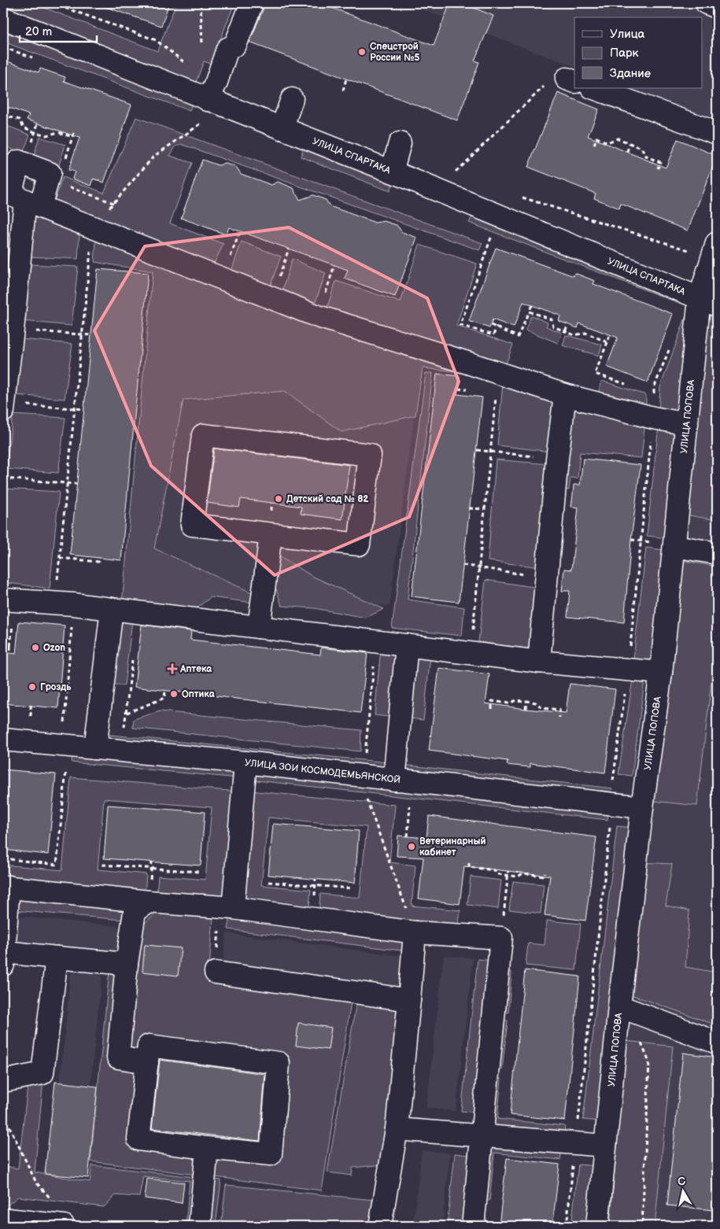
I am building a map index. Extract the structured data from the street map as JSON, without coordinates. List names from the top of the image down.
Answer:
{
  "streets": {
    "street": ["УЛИЦА СПАРТАКА", "УЛИЦА ПОПОВА", "УЛИЦА ЗОИ КОСМОДЕМЬЯНСКОЙ"]
  },
  "crossings": [
    ["УЛИЦА СПАРТАКА", "УЛИЦА ПОПОВА"],
    ["УЛИЦА ПОПОВА", "УЛИЦА ЗОИ КОСМОДЕМЬЯНСКОЙ"]
  ],
  "places": {
    "other": [
      "Спецстрой России №5",
      "Детский сад № 82",
      "Ozon",
      "Гроздь",
      "Оптика",
      "Ветеринарный кабинет"
    ],
    "health": ["Аптека"]
  },
  "legend": ["Улица", "Парк", "Здание"],
  "scale_bar": "20 m",
  "north": "top"
}
